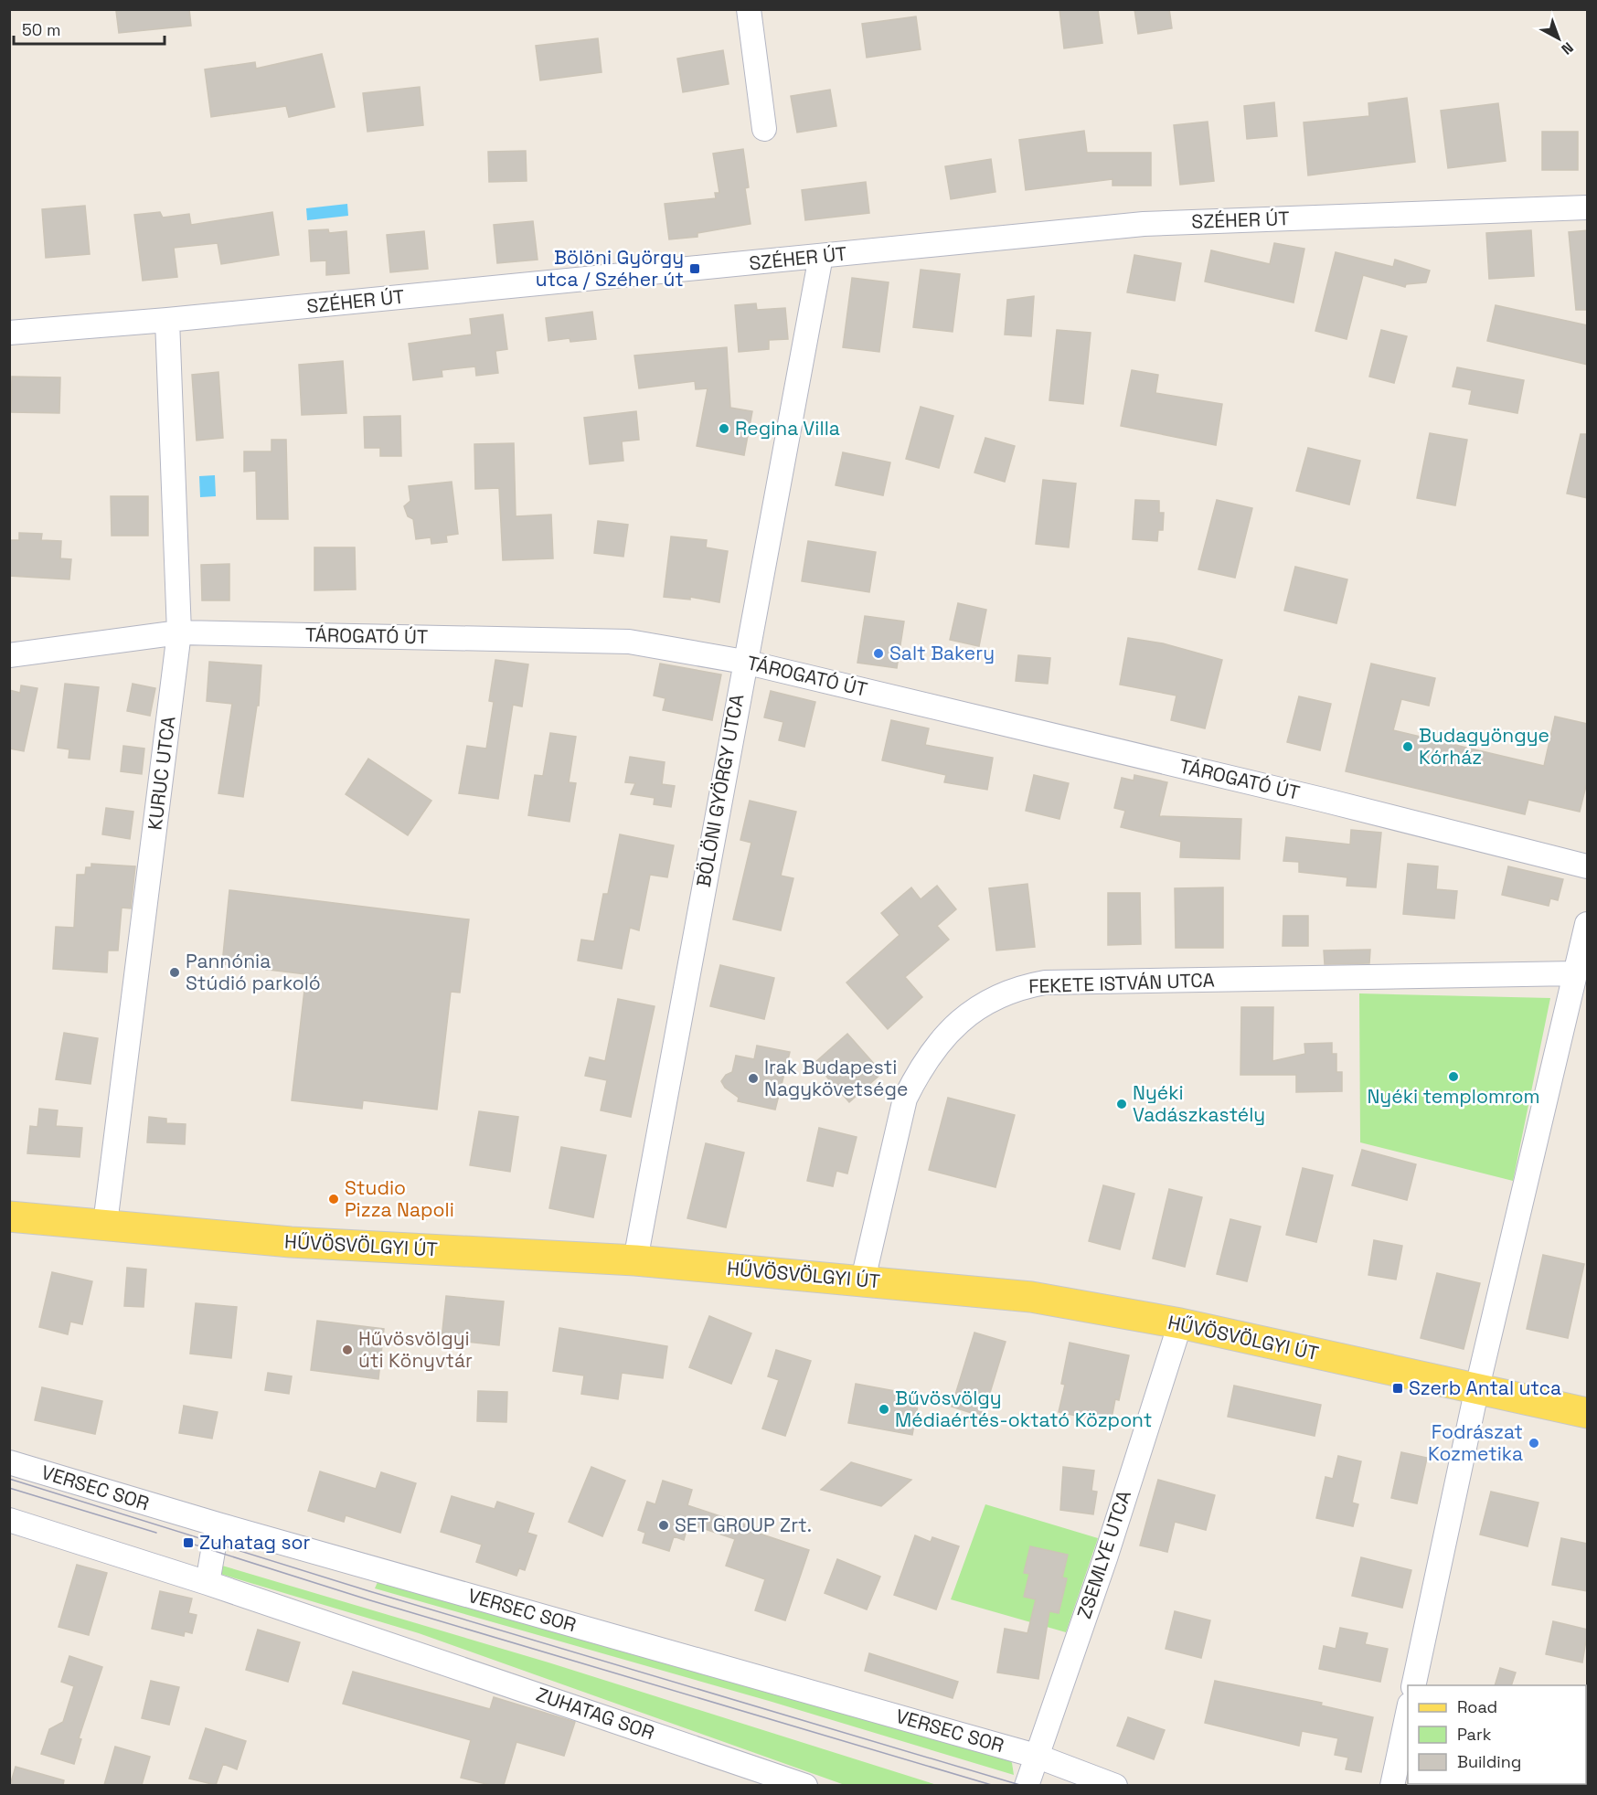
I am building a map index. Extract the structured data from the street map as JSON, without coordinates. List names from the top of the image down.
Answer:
{
  "streets": {
    "main road": ["HŰVÖSVÖLGYI ÚT"],
    "street": [
      "SZÉHER ÚT",
      "TÁROGATÓ ÚT",
      "KURUC UTCA",
      "BÖLÖNI GYÖRGY UTCA",
      "FEKETE ISTVÁN UTCA",
      "VERSEC SOR",
      "ZSEMLYE UTCA",
      "ZUHATAG SOR"
    ]
  },
  "crossings": [
    ["SZÉHER ÚT", "KURUC UTCA"],
    ["SZÉHER ÚT", "BÖLÖNI GYÖRGY UTCA"],
    ["TÁROGATÓ ÚT", "KURUC UTCA"],
    ["TÁROGATÓ ÚT", "BÖLÖNI GYÖRGY UTCA"],
    ["KURUC UTCA", "HŰVÖSVÖLGYI ÚT"],
    ["BÖLÖNI GYÖRGY UTCA", "HŰVÖSVÖLGYI ÚT"],
    ["FEKETE ISTVÁN UTCA", "HŰVÖSVÖLGYI ÚT"],
    ["HŰVÖSVÖLGYI ÚT", "ZSEMLYE UTCA"],
    ["VERSEC SOR", "ZSEMLYE UTCA"]
  ],
  "places": {
    "transit": ["Bölöni György utca / Széher út", "Szerb Antal utca", "Zuhatag sor"],
    "other": [
      "Regina Villa",
      "Salt Bakery",
      "Budagyöngye Kórház",
      "Pannónia Stúdió parkoló",
      "Nyéki templomrom",
      "Irak Budapesti Nagykövetsége",
      "Nyéki Vadászkastély",
      "Studio Pizza Napoli",
      "Hűvösvölgyi úti Könyvtár",
      "Bűvösvölgy Médiaértés-oktató Központ",
      "Fodrászat Kozmetika",
      "SET GROUP Zrt."
    ]
  },
  "legend": ["Road", "Park", "Building"],
  "scale_bar": "50 m",
  "north": "bottom right"
}
